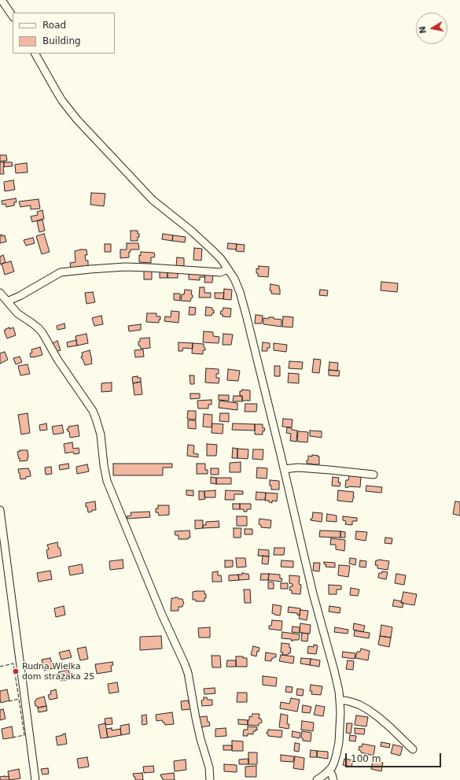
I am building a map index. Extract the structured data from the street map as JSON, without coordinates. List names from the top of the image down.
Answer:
{
  "places": ["Rudna Wielka dom strażaka 25"],
  "legend": ["Road", "Building"],
  "scale_bar": "100 m",
  "north": "left"
}
